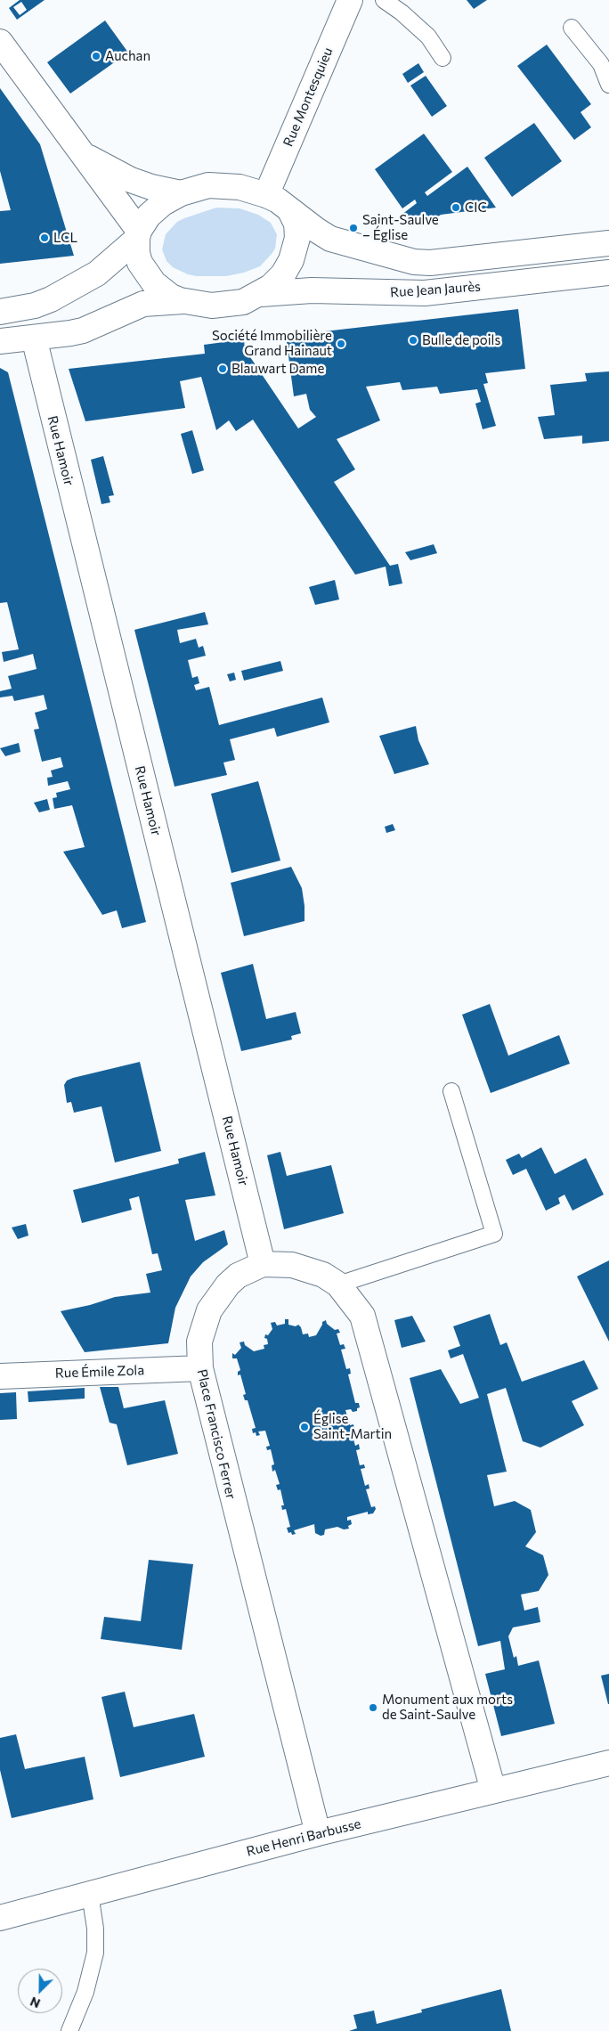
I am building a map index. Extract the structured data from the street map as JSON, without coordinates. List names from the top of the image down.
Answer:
{
  "streets": {
    "street": [
      "Rue Montesquieu",
      "Rue Jean Jaurès",
      "Rue Hamoir",
      "Rue Émile Zola",
      "Place Francisco Ferrer",
      "Rue Henri Barbusse"
    ]
  },
  "crossings": [
    ["Rue Montesquieu", "Rue Jean Jaurès"],
    ["Rue Jean Jaurès", "Rue Hamoir"],
    ["Rue Hamoir", "Place Francisco Ferrer"],
    ["Rue Émile Zola", "Place Francisco Ferrer"],
    ["Place Francisco Ferrer", "Rue Henri Barbusse"]
  ],
  "places": [
    "Auchan",
    "CIC",
    "Saint-Saulve – Église",
    "LCL",
    "Bulle de poils",
    "Société Immobilière Grand Hainaut",
    "Blauwart Dame",
    "Église Saint-Martin",
    "Monument aux morts de Saint-Saulve"
  ],
  "north": "bottom left"
}
